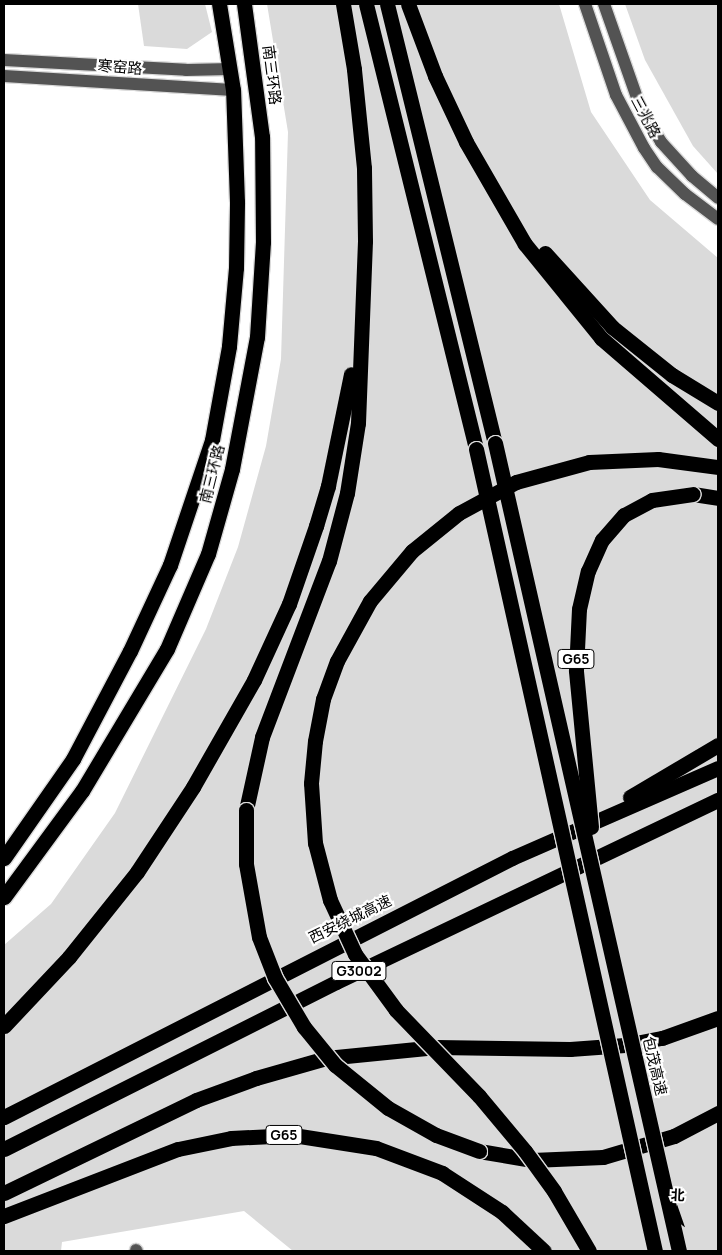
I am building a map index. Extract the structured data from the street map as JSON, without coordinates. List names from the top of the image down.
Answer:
{
  "streets": {
    "highway": [
      "南三环路",
      "G65",
      "西安绕城高速",
      "G3002",
      "包茂高速"
    ],
    "street": ["寒窑路", "三兆路"]
  },
  "crossings": [
    ["寒窑路", "南三环路"],
    ["G65", "包茂高速"]
  ],
  "north": "top"
}
